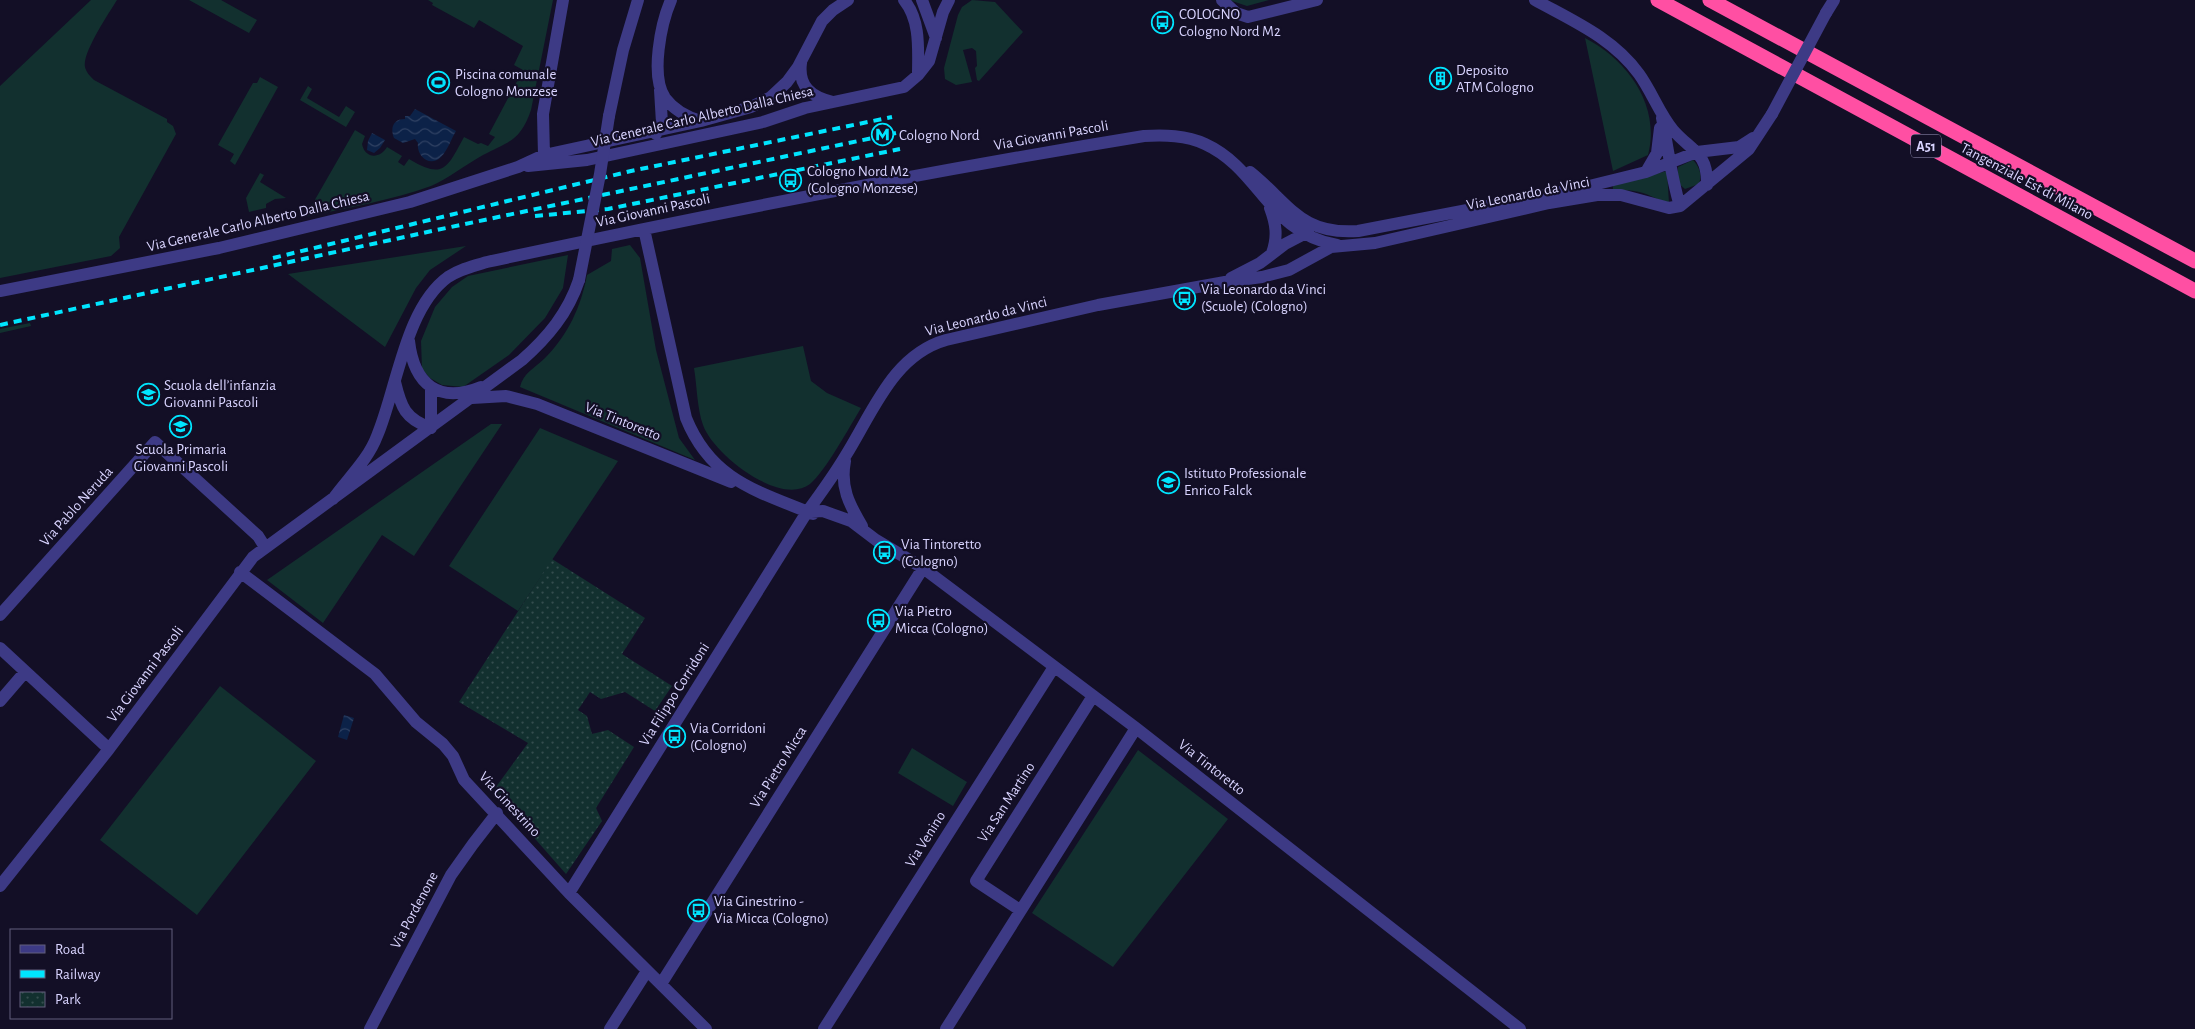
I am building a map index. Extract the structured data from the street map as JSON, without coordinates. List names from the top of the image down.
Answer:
{
  "streets": {
    "highway": ["A51", "Tangenziale Est di Milano"],
    "street": [
      "Via Generale Carlo Alberto Dalla Chiesa",
      "Via Giovanni Pascoli",
      "Via Leonardo da Vinci",
      "Via Tintoretto",
      "Via Pablo Neruda",
      "Via Filippo Corridoni",
      "Via Pietro Micca",
      "Via San Martino",
      "Via Ginestrino",
      "Via Venino",
      "Via Pordenone"
    ]
  },
  "crossings": [
    ["Via Giovanni Pascoli", "Via Leonardo da Vinci"],
    ["Via Giovanni Pascoli", "Via Tintoretto"],
    ["Via Giovanni Pascoli", "Via Pablo Neruda"],
    ["Via Giovanni Pascoli", "Via Ginestrino"],
    ["Via Leonardo da Vinci", "Via Tintoretto"],
    ["Via Leonardo da Vinci", "Via Filippo Corridoni"],
    ["Via Tintoretto", "Via Filippo Corridoni"],
    ["Via Tintoretto", "Via Pietro Micca"],
    ["Via Tintoretto", "Via San Martino"],
    ["Via Tintoretto", "Via Venino"],
    ["Via Filippo Corridoni", "Via Ginestrino"],
    ["Via Pietro Micca", "Via Ginestrino"],
    ["Via Ginestrino", "Via Pordenone"]
  ],
  "places": {
    "bus stop": [
      "COLOGNO Cologno Nord M2",
      "Cologno Nord M2 (Cologno Monzese)",
      "Via Leonardo da Vinci (Scuole) (Cologno)",
      "Via Tintoretto (Cologno)",
      "Via Pietro Micca (Cologno)",
      "Via Corridoni (Cologno)",
      "Via Ginestrino - Via Micca (Cologno)"
    ],
    "building": ["Deposito ATM Cologno"],
    "sports": ["Piscina comunale Cologno Monzese"],
    "metro station": ["Cologno Nord"],
    "school or university": ["Scuola dell’infanzia Giovanni Pascoli", "Scuola Primaria Giovanni Pascoli", "Istituto Professionale Enrico Falck"]
  },
  "legend": ["Road", "Railway", "Park"]
}
